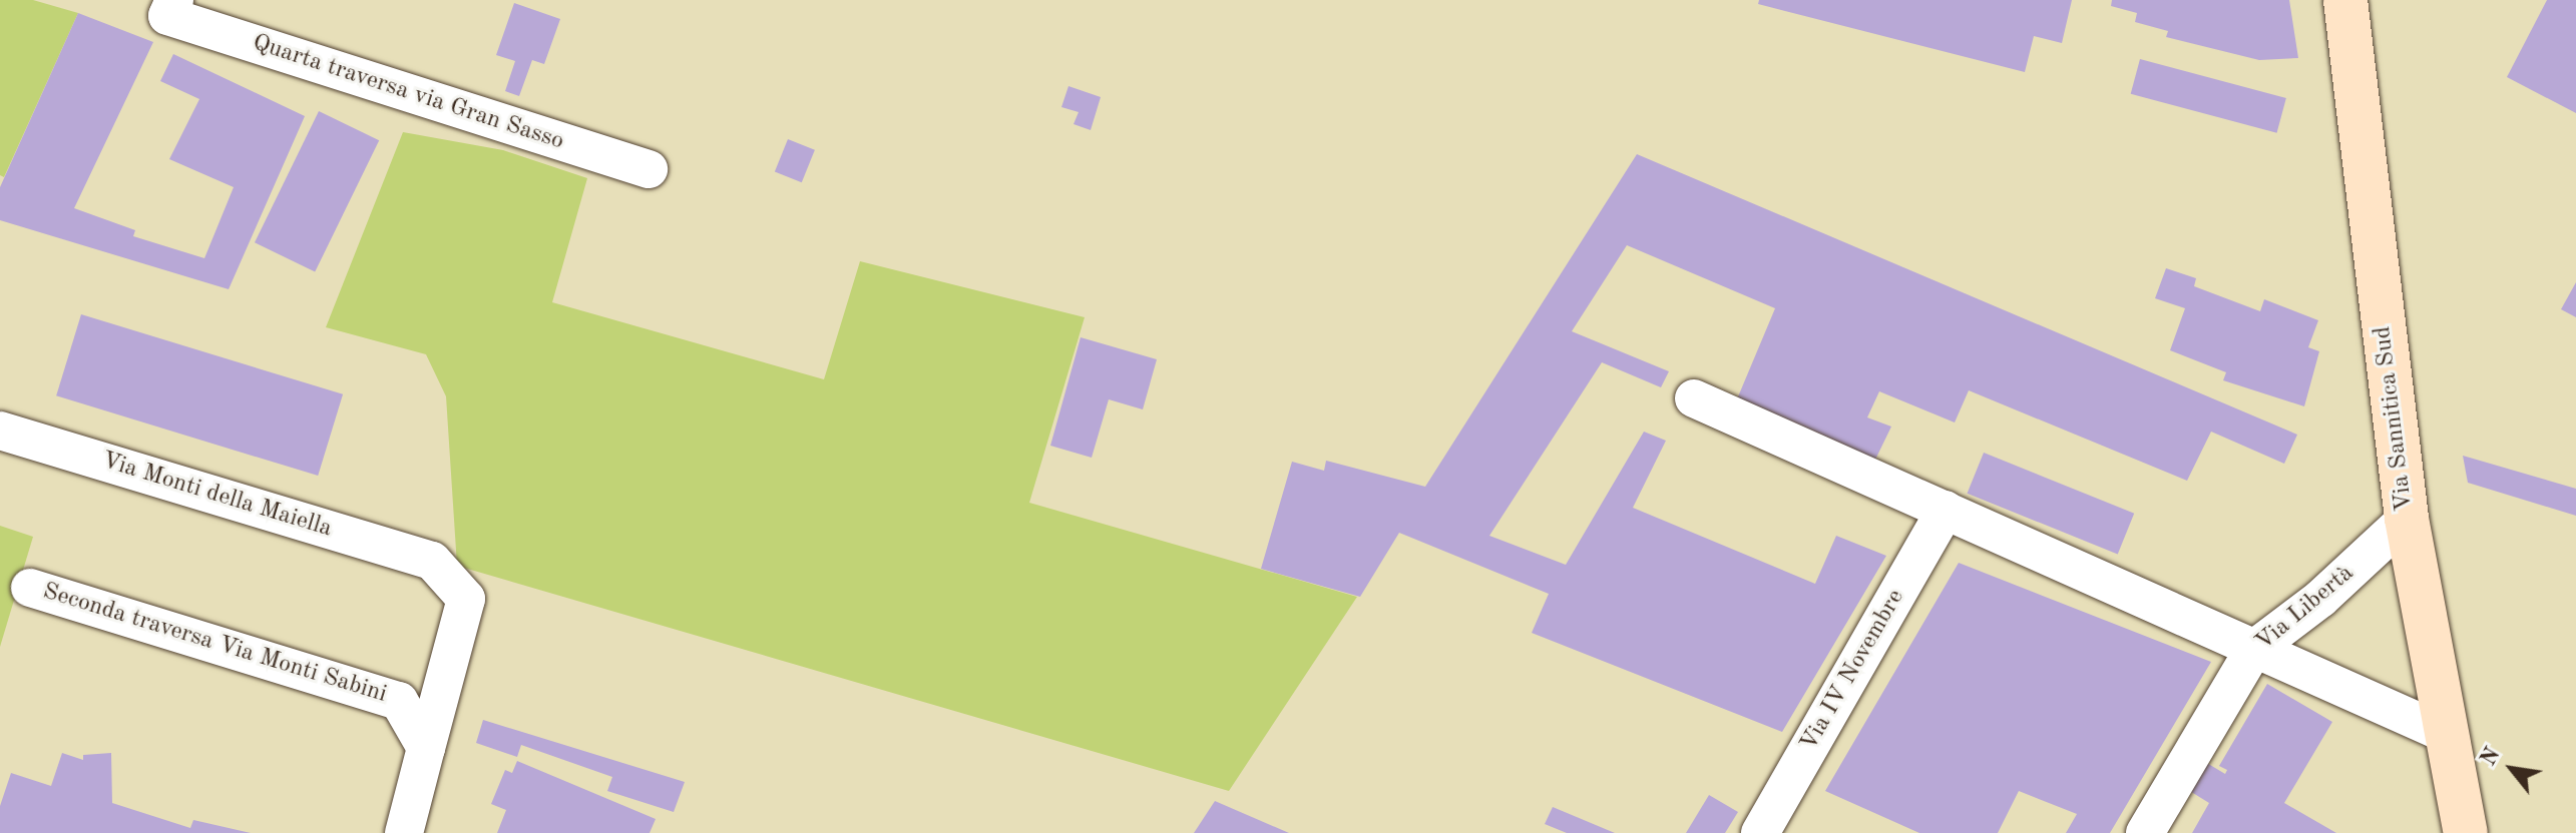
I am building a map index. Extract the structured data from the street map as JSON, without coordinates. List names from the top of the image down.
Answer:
{
  "streets": {
    "main road": ["Via Sannitica Sud"],
    "street": [
      "Quarta traversa via Gran Sasso",
      "Via Monti della Maiella",
      "Via Libertà",
      "Seconda traversa Via Monti Sabini",
      "Via IV Novembre"
    ]
  },
  "crossings": [
    ["Via Sannitica Sud", "Via Libertà"],
    ["Via Monti della Maiella", "Seconda traversa Via Monti Sabini"]
  ],
  "north": "top left"
}
